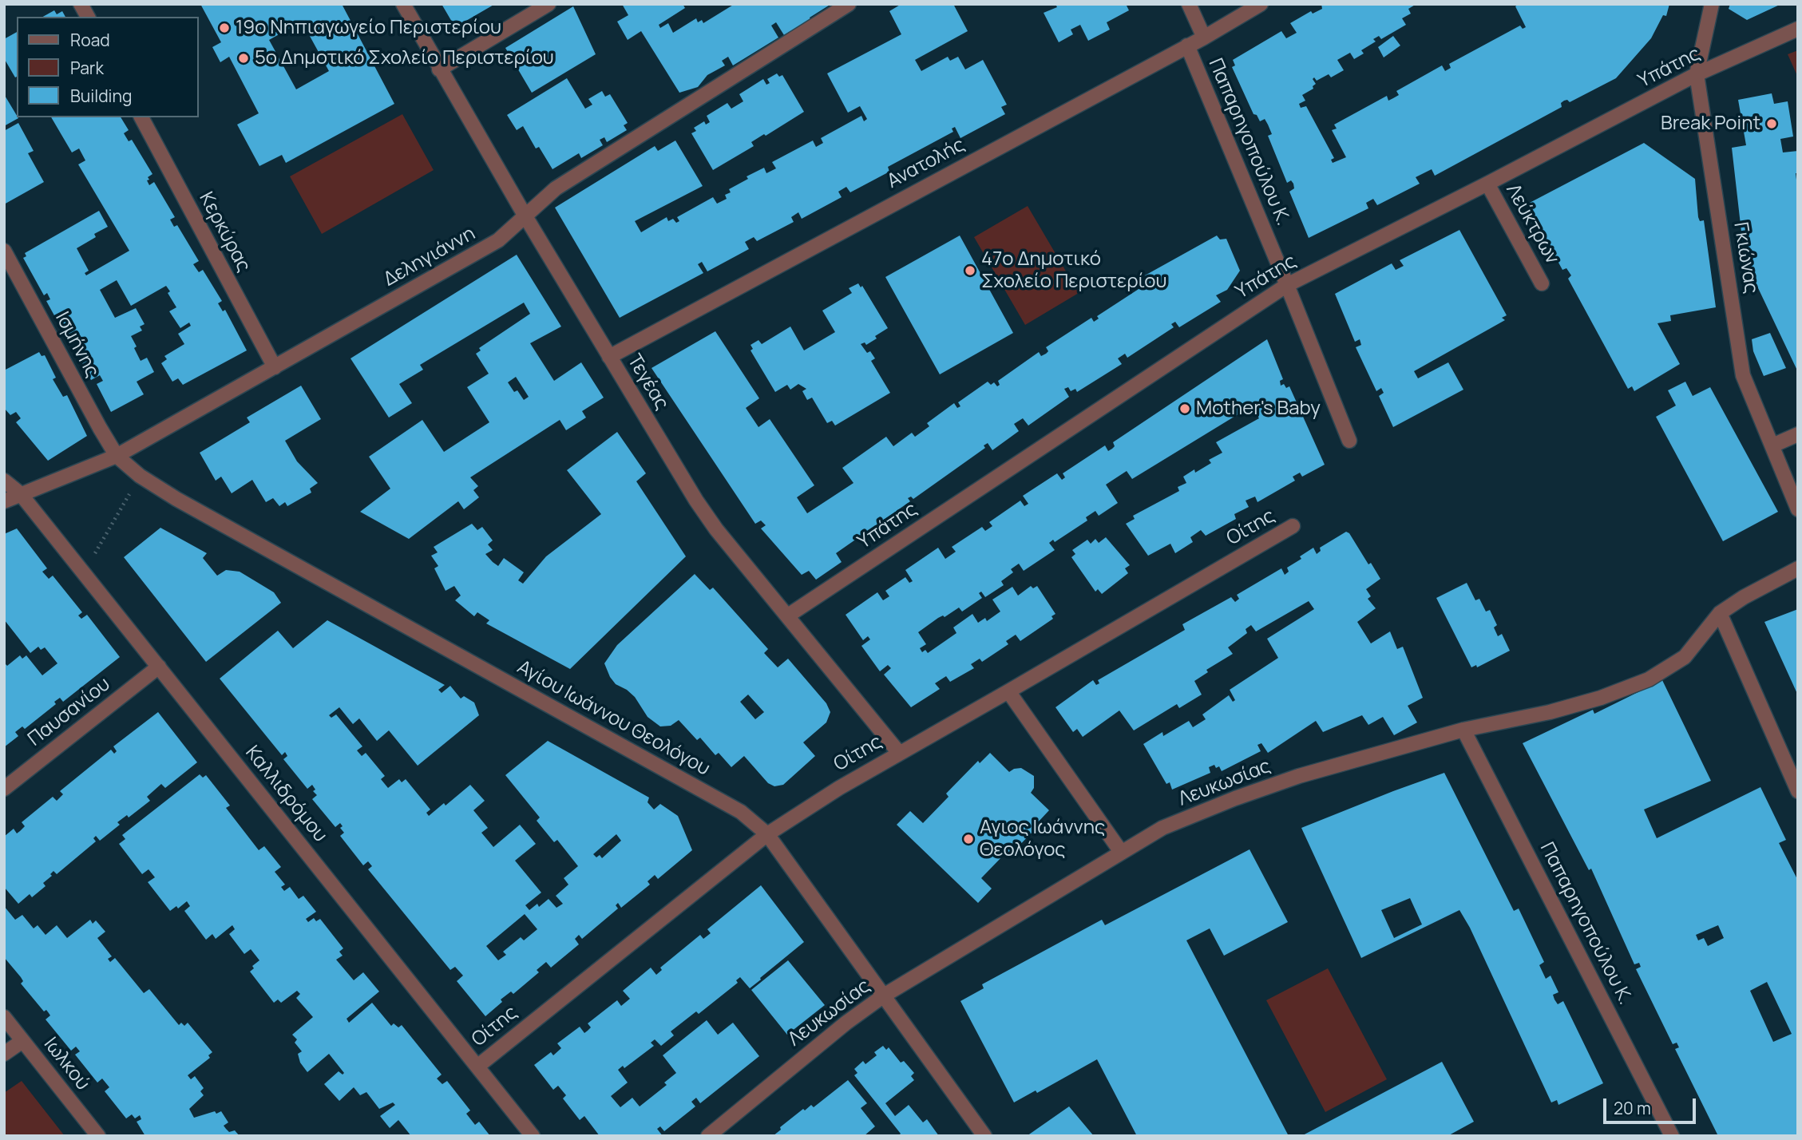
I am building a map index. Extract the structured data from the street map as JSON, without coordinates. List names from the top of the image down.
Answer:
{
  "streets": {
    "street": [
      "Υπάτης",
      "Παπαρηγοπούλου Κ.",
      "Ανατολής",
      "Λεύκτρων",
      "Κερκύρας",
      "Δεληγιάννη",
      "Γκιώνας",
      "Ισμήνης",
      "Τεγέας",
      "Οίτης",
      "Παυσανίου",
      "Αγίου Ιωάννου Θεολόγου",
      "Λευκωσίας",
      "Καλλιδρόμου",
      "Ιωλκού"
    ]
  },
  "crossings": [
    ["Υπάτης", "Παπαρηγοπούλου Κ."],
    ["Υπάτης", "Λεύκτρων"],
    ["Υπάτης", "Γκιώνας"],
    ["Υπάτης", "Τεγέας"],
    ["Παπαρηγοπούλου Κ.", "Ανατολής"],
    ["Παπαρηγοπούλου Κ.", "Λευκωσίας"],
    ["Ανατολής", "Τεγέας"],
    ["Κερκύρας", "Δεληγιάννη"],
    ["Δεληγιάννη", "Ισμήνης"],
    ["Δεληγιάννη", "Τεγέας"],
    ["Δεληγιάννη", "Αγίου Ιωάννου Θεολόγου"],
    ["Δεληγιάννη", "Καλλιδρόμου"],
    ["Ισμήνης", "Αγίου Ιωάννου Θεολόγου"],
    ["Τεγέας", "Οίτης"],
    ["Οίτης", "Αγίου Ιωάννου Θεολόγου"],
    ["Οίτης", "Καλλιδρόμου"],
    ["Παυσανίου", "Καλλιδρόμου"],
    ["Αγίου Ιωάννου Θεολόγου", "Λευκωσίας"]
  ],
  "places": [
    "19ο Νηπιαγωγείο Περιστερίου",
    "5ο Δημοτικό Σχολείο Περιστερίου",
    "Break Point",
    "47ο Δημοτικό Σχολείο Περιστερίου",
    "Mother's Baby",
    "Αγιος Ιωάννης Θεολόγος"
  ],
  "legend": ["Road", "Park", "Building"],
  "scale_bar": "20 m"
}
